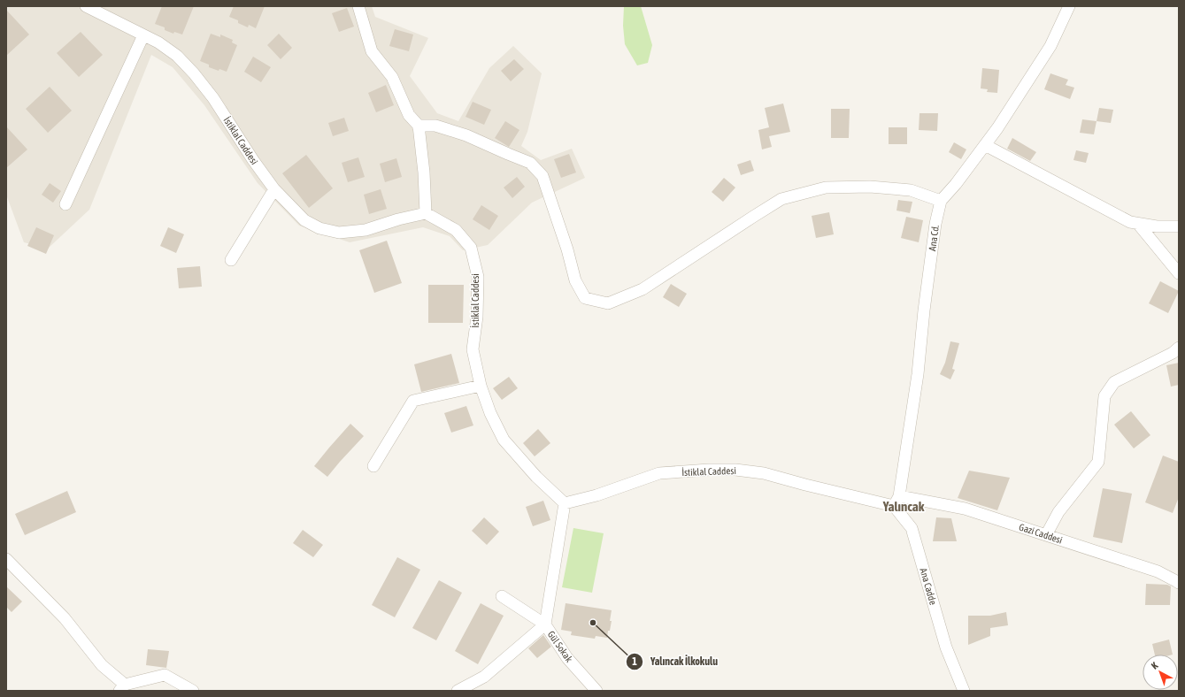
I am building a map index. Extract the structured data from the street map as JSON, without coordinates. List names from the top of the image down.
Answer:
{
  "streets": {
    "street": [
      "İstiklal Caddesi",
      "Ana Cd.",
      "Gazi Caddesi",
      "Ana Cadde",
      "Gül Sokak"
    ]
  },
  "crossings": [
    ["İstiklal Caddesi", "Ana Cd."],
    ["İstiklal Caddesi", "Gazi Caddesi"],
    ["İstiklal Caddesi", "Ana Cadde"],
    ["Ana Cd.", "Gazi Caddesi"],
    ["Ana Cd.", "Ana Cadde"],
    ["Gazi Caddesi", "Ana Cadde"]
  ],
  "districts": ["Yalıncak"],
  "places": ["Yalıncak İlkokulu"],
  "north": "top left"
}
